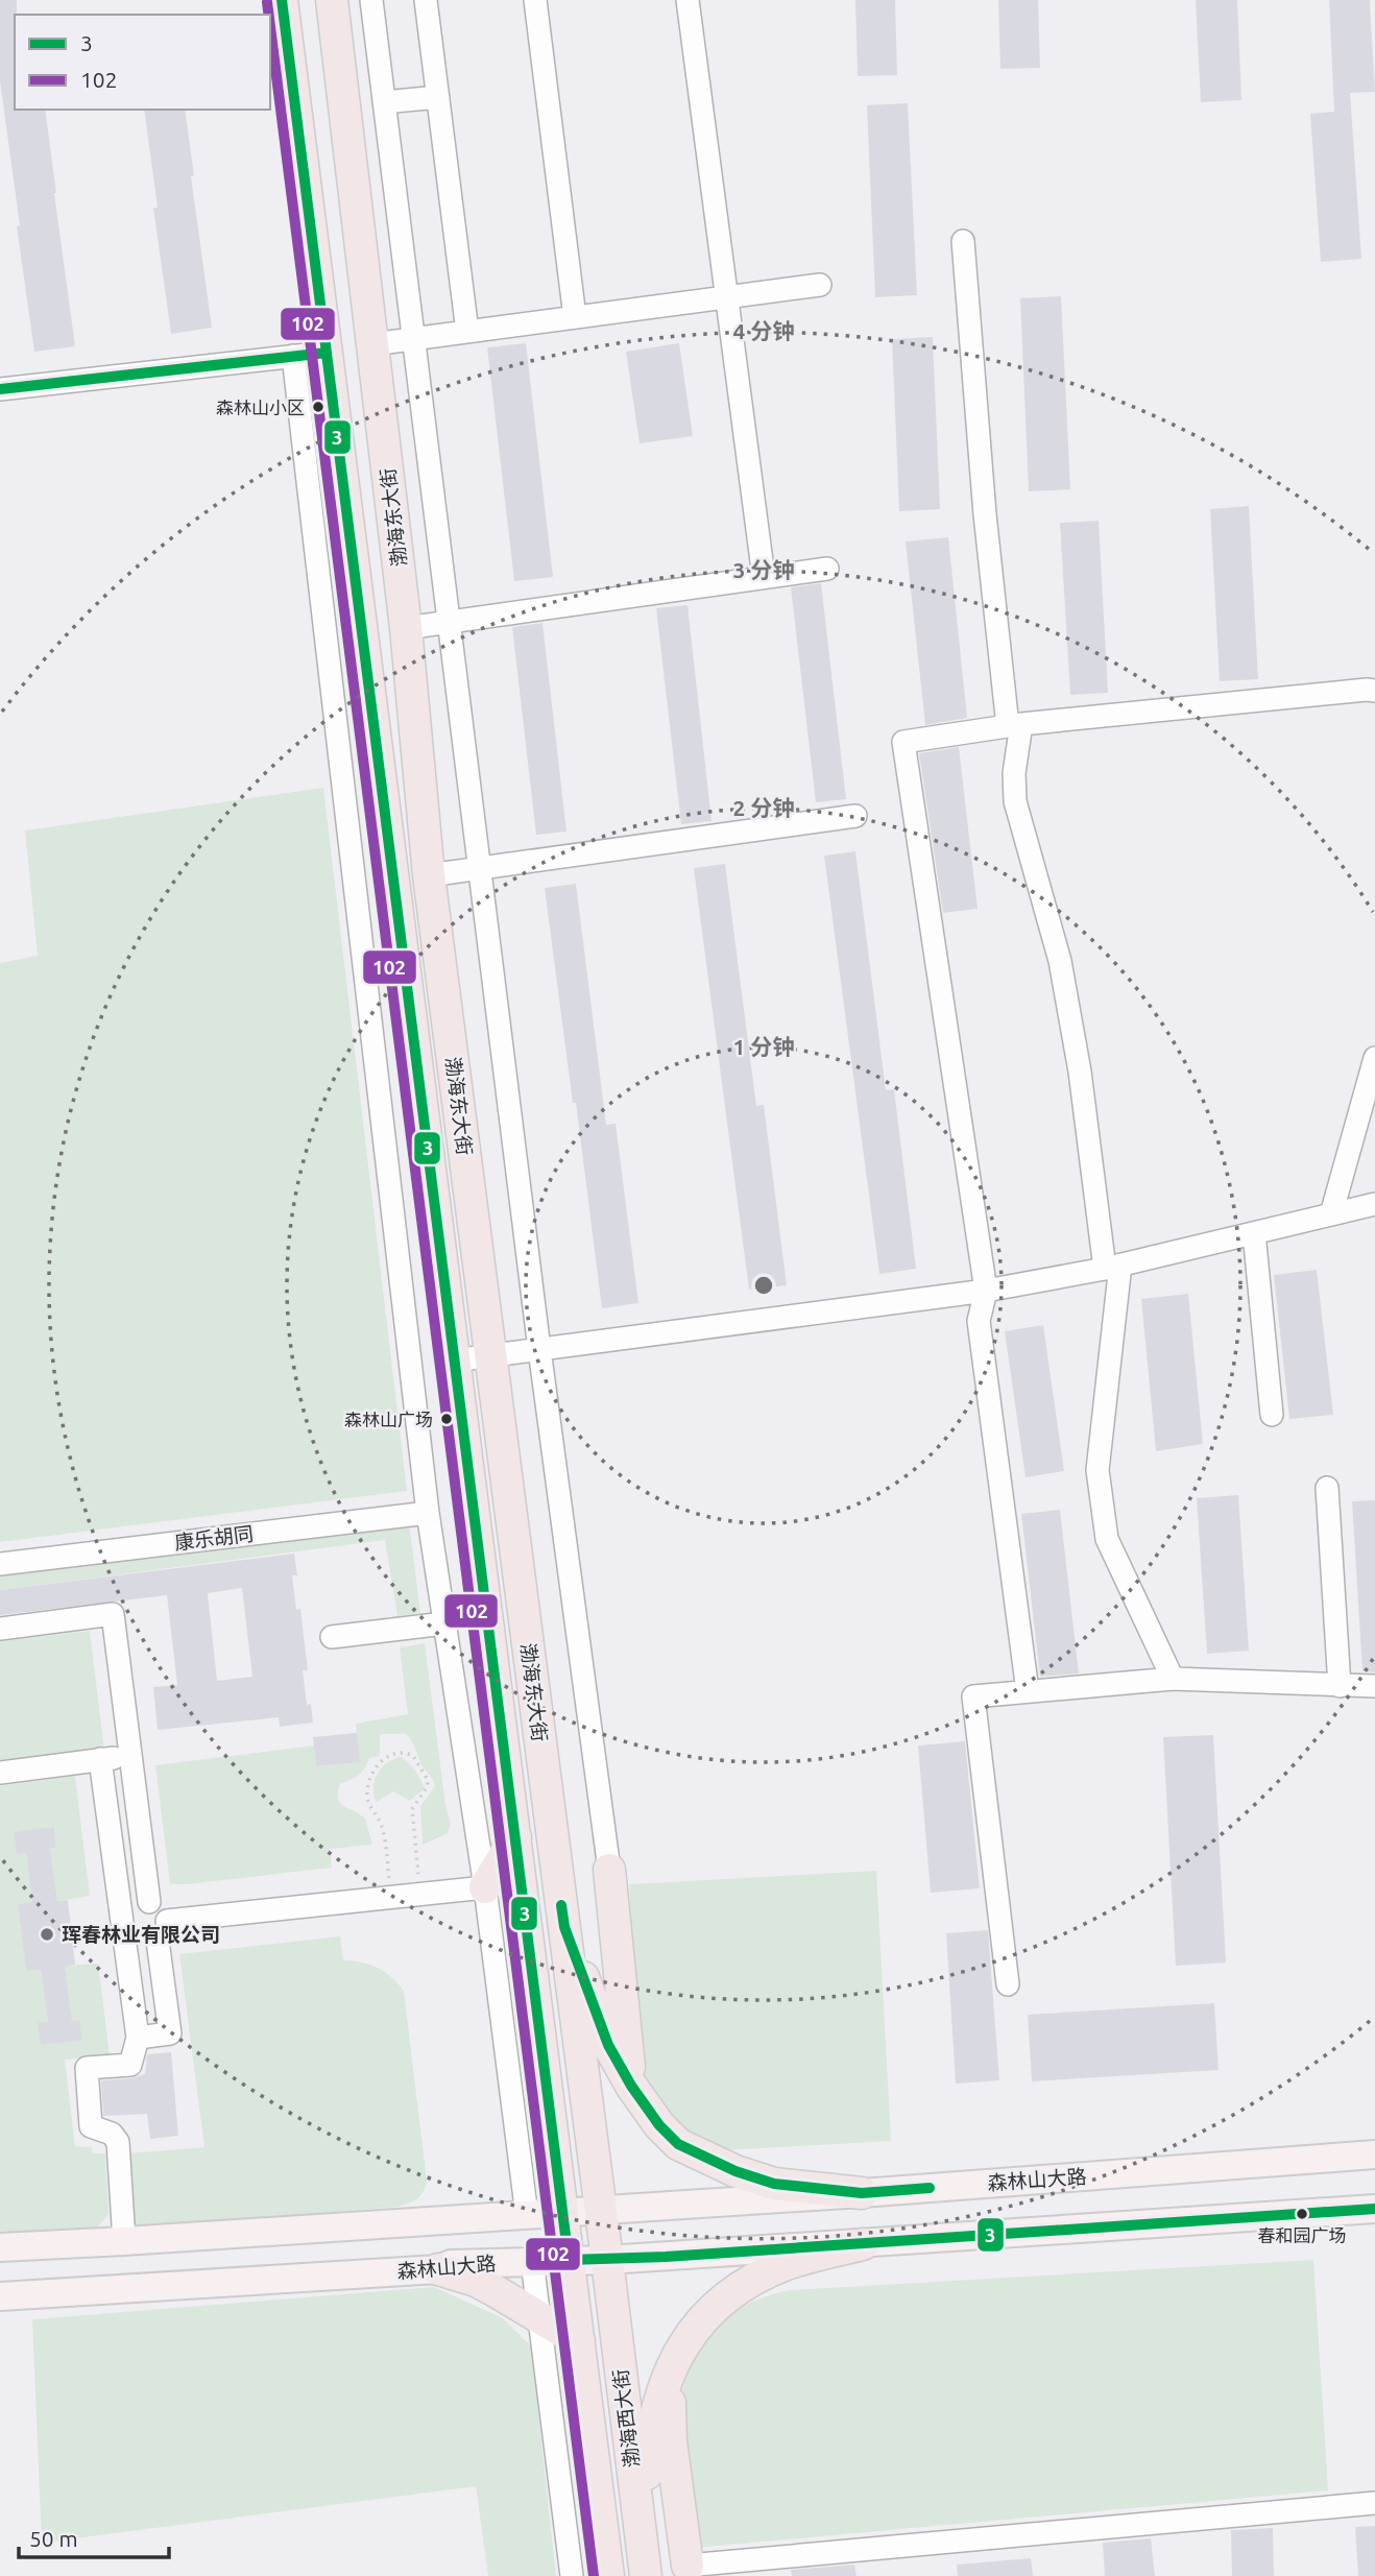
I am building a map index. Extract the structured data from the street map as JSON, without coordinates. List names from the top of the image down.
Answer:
{
  "streets": {
    "highway": ["渤海东大街", "渤海西大街"],
    "main road": ["森林山大路"],
    "street": ["康乐胡同"]
  },
  "crossings": [
    ["渤海东大街", "森林山大路"],
    ["渤海东大街", "渤海西大街"],
    ["森林山大路", "渤海西大街"]
  ],
  "places": [
    "森林山小区",
    "森林山广场",
    "珲春林业有限公司",
    "春和园广场"
  ],
  "lines": ["transit line 3", "transit line 102"],
  "legend": ["3", "102"],
  "scale_bar": "50 m",
  "rings": [
    "4 分钟",
    "3 分钟",
    "2 分钟",
    "1 分钟"
  ]
}
